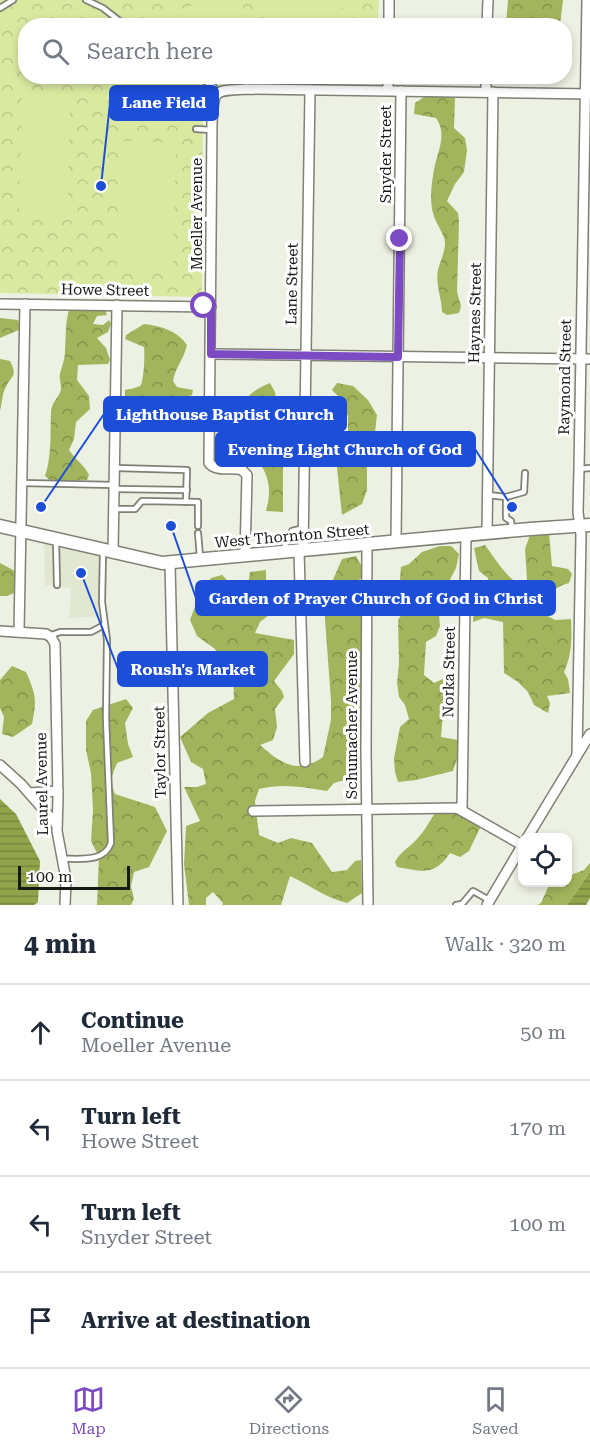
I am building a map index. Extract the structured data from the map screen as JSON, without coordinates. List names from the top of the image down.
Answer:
{
  "streets": {
    "main road": ["West Thornton Street"],
    "street": [
      "Snyder Street",
      "Moeller Avenue",
      "Lane Street",
      "Howe Street",
      "Haynes Street",
      "Raymond Street",
      "Norka Street",
      "Schumacher Avenue",
      "Taylor Street",
      "Laurel Avenue"
    ]
  },
  "crossings": [
    ["Snyder Street", "West Thornton Street"],
    ["Moeller Avenue", "Howe Street"],
    ["Moeller Avenue", "West Thornton Street"],
    ["Lane Street", "West Thornton Street"],
    ["Haynes Street", "West Thornton Street"],
    ["Raymond Street", "West Thornton Street"],
    ["West Thornton Street", "Norka Street"],
    ["West Thornton Street", "Schumacher Avenue"],
    ["West Thornton Street", "Taylor Street"]
  ],
  "places": [
    "Lane Field",
    "Lighthouse Baptist Church",
    "Evening Light Church of God",
    "Garden of Prayer Church of God in Christ",
    "Roush's Market"
  ],
  "scale_bar": "100 m",
  "page": {
    "search": "Search here",
    "scale": "100 m",
    "heading": ["4 min", "Walk · 320 m"],
    "list": [
      ["Continue", "Moeller Avenue", "50 m"],
      ["Turn left", "Howe Street", "170 m"],
      ["Turn left", "Snyder Street", "100 m"],
      "Arrive at destination"
    ],
    "nav": ["Map", "Directions", "Saved"]
  }
}
